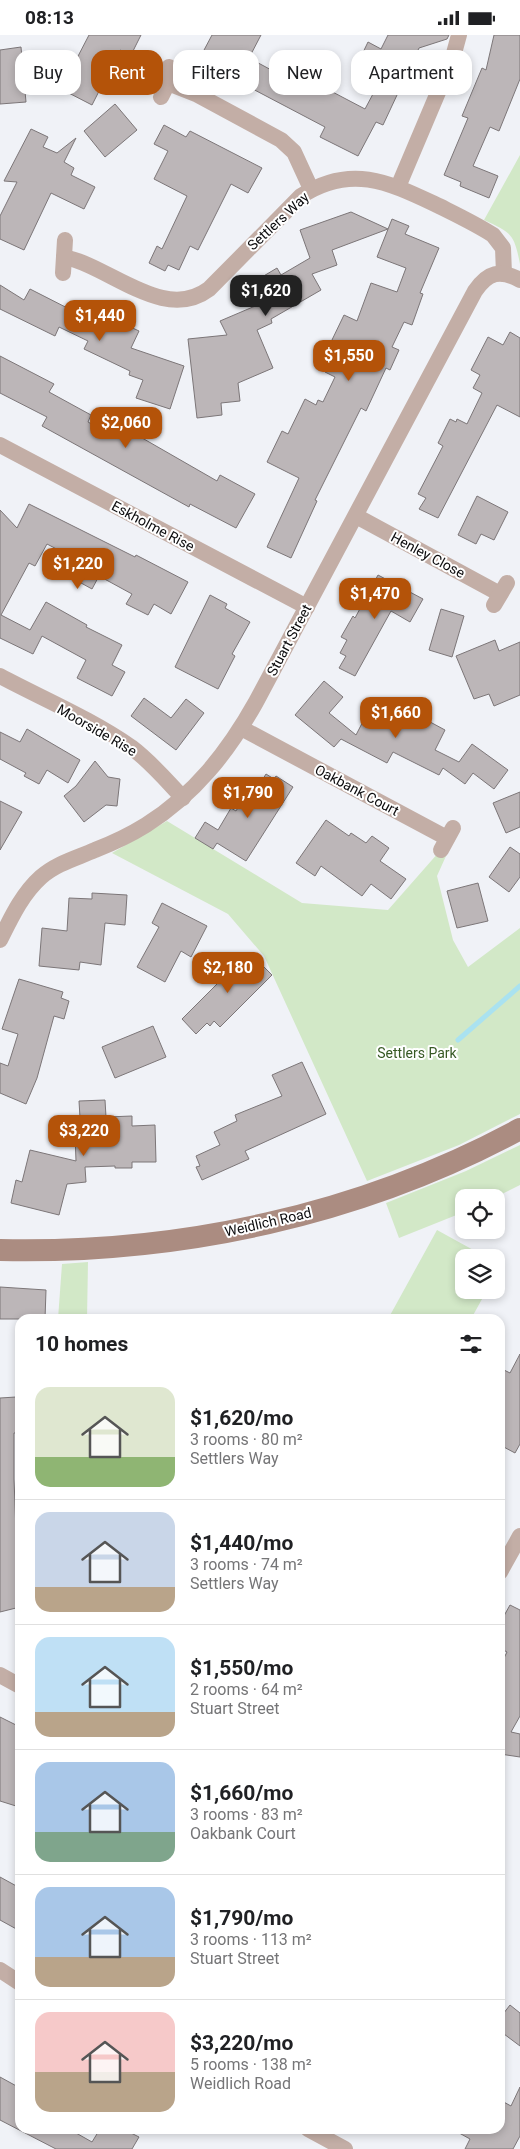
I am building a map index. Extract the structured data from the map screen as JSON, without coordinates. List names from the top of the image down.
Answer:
{
  "streets": {
    "street": [
      "Settlers Way",
      "Eskholme Rise",
      "Henley Close",
      "Stuart Street",
      "Moorside Rise",
      "Oakbank Court",
      "Weidlich Road"
    ]
  },
  "crossings": [
    ["Settlers Way", "Stuart Street"],
    ["Eskholme Rise", "Stuart Street"],
    ["Henley Close", "Stuart Street"],
    ["Stuart Street", "Moorside Rise"],
    ["Stuart Street", "Oakbank Court"]
  ],
  "parks": ["Settlers Park"],
  "page": {
    "status": "08:13",
    "chip": [
      "Buy",
      "Rent",
      "Filters",
      "New",
      "Apartment"
    ],
    "price": [
      "$1,620",
      "$1,440",
      "$1,550",
      "$2,060",
      "$1,220",
      "$1,470",
      "$1,660",
      "$1,790",
      "$2,180",
      "$3,220"
    ],
    "heading": "10 homes",
    "list": [
      {
        "name": "$1,620/mo",
        "note": "3 rooms · 80 m² · Settlers Way"
      },
      {
        "name": "$1,440/mo",
        "note": "3 rooms · 74 m² · Settlers Way"
      },
      {
        "name": "$1,550/mo",
        "note": "2 rooms · 64 m² · Stuart Street"
      },
      {
        "name": "$1,660/mo",
        "note": "3 rooms · 83 m² · Oakbank Court"
      },
      {
        "name": "$1,790/mo",
        "note": "3 rooms · 113 m² · Stuart Street"
      },
      {
        "name": "$3,220/mo",
        "note": "5 rooms · 138 m² · Weidlich Road"
      }
    ]
  }
}
